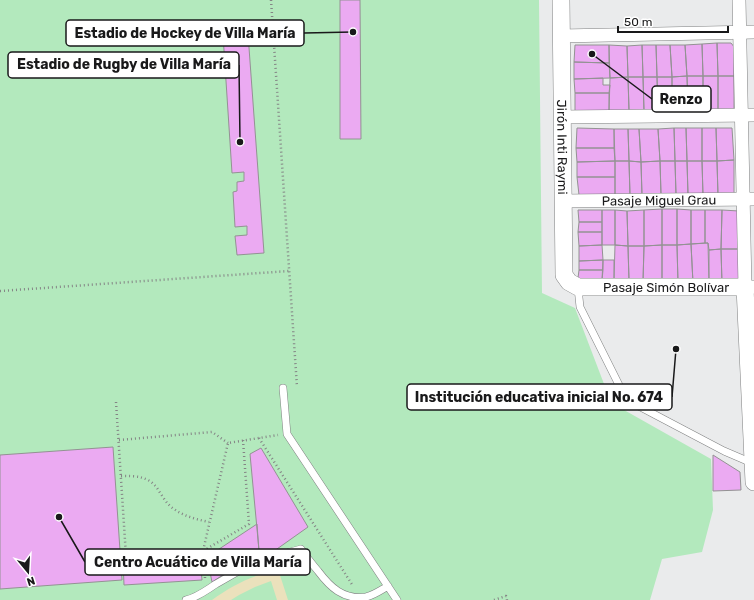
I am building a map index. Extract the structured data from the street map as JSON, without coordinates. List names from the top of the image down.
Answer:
{
  "streets": {
    "street": ["Jirón Inti Raymi", "Pasaje Miguel Grau", "Pasaje Simón Bolívar"]
  },
  "crossings": [
    ["Jirón Inti Raymi", "Pasaje Miguel Grau"],
    ["Jirón Inti Raymi", "Pasaje Simón Bolívar"]
  ],
  "places": [
    "Estadio de Hockey de Villa María",
    "Renzo",
    "Estadio de Rugby de Villa María",
    "Institución educativa inicial No. 674",
    "Centro Acuático de Villa María"
  ],
  "scale_bar": "50 m",
  "north": "bottom"
}
